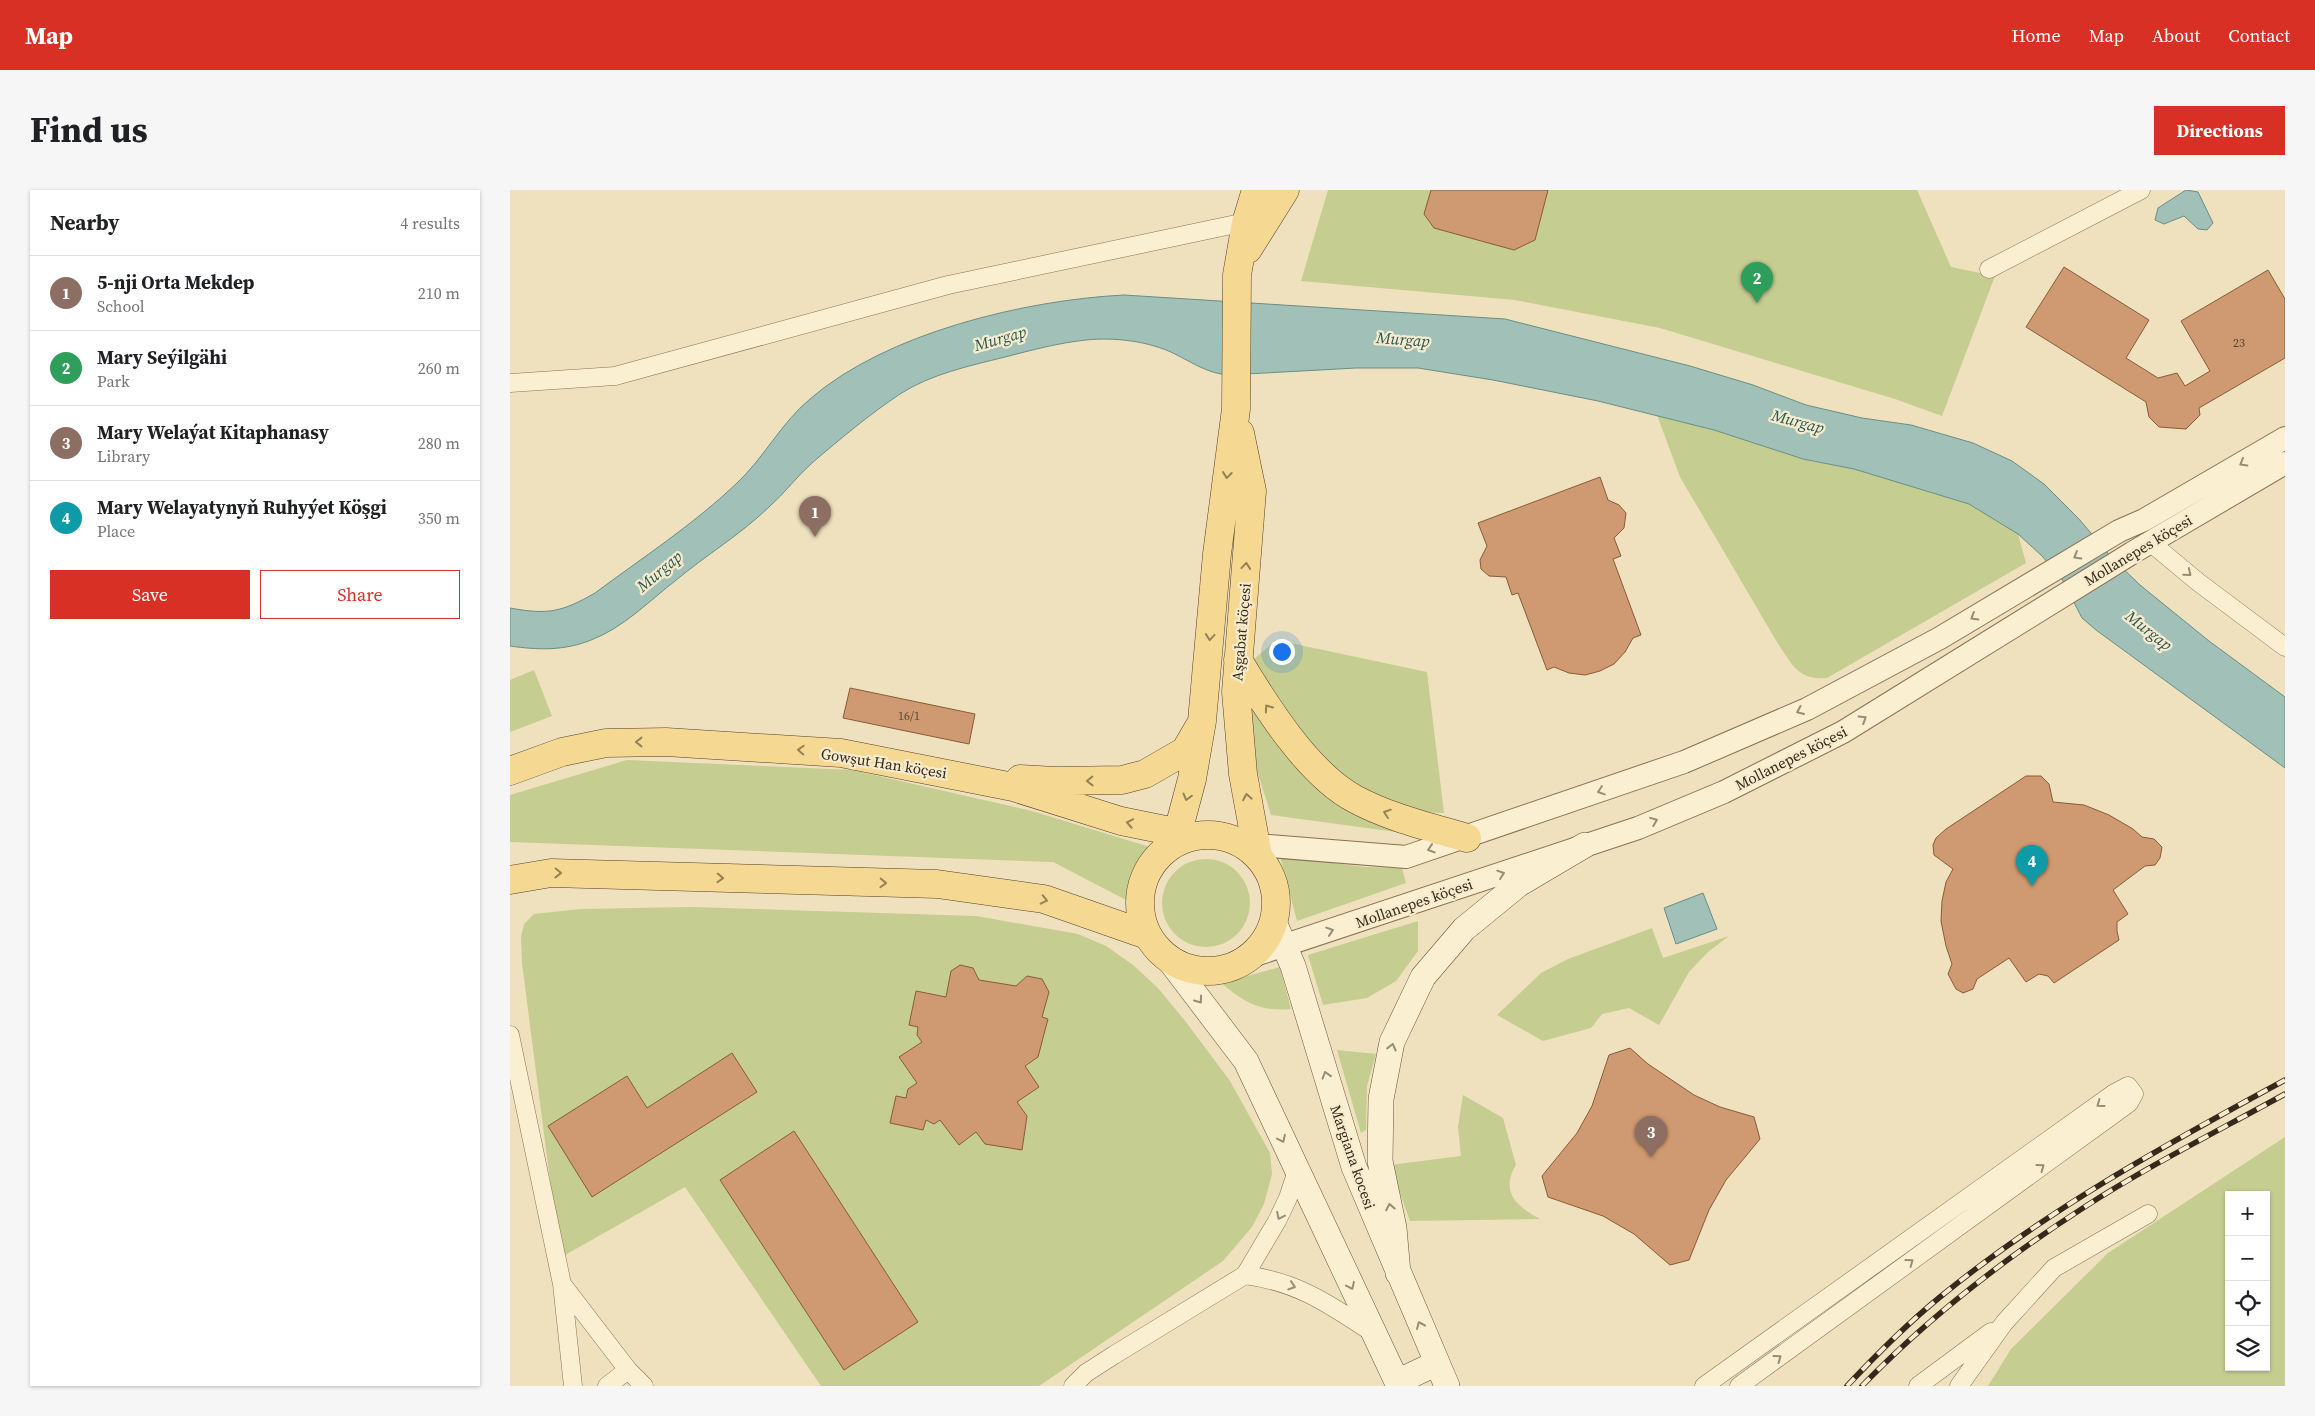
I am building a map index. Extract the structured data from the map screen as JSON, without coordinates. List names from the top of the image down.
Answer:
{
  "streets": {
    "main road": ["Aşgabat köçesi", "Gowşut Han köçesi", "Margiana kocesi"],
    "street": ["Mollanepes köçesi"]
  },
  "crossings": [
    ["Mollanepes köçesi", "Aşgabat köçesi"],
    ["Mollanepes köçesi", "Gowşut Han köçesi"],
    ["Mollanepes köçesi", "Margiana kocesi"],
    ["Aşgabat köçesi", "Gowşut Han köçesi"],
    ["Aşgabat köçesi", "Margiana kocesi"],
    ["Gowşut Han köçesi", "Margiana kocesi"]
  ],
  "water": ["Murgap"],
  "house_numbers": ["23", "16/1"],
  "page": {
    "header": "Map",
    "nav": [
      "Home",
      "Map",
      "About",
      "Contact"
    ],
    "title": "Find us",
    "buttons": [
      "Directions",
      ["Save", "Share"]
    ],
    "heading": ["Nearby", "4 results"],
    "list": [
      {
        "mark": "1",
        "name": "5-nji Orta Mekdep",
        "note": "School",
        "value": "210 m"
      },
      {
        "mark": "2",
        "name": "Mary Seýilgähi",
        "note": "Park",
        "value": "260 m"
      },
      {
        "mark": "3",
        "name": "Mary Welaýat Kitaphanasy",
        "note": "Library",
        "value": "280 m"
      },
      {
        "mark": "4",
        "name": "Mary Welayatynyň Ruhyýet Köşgi",
        "note": "Place",
        "value": "350 m"
      }
    ],
    "pins": [
      "2",
      "1",
      "4",
      "3"
    ],
    "map_buttons": ["+", "−"]
  }
}
